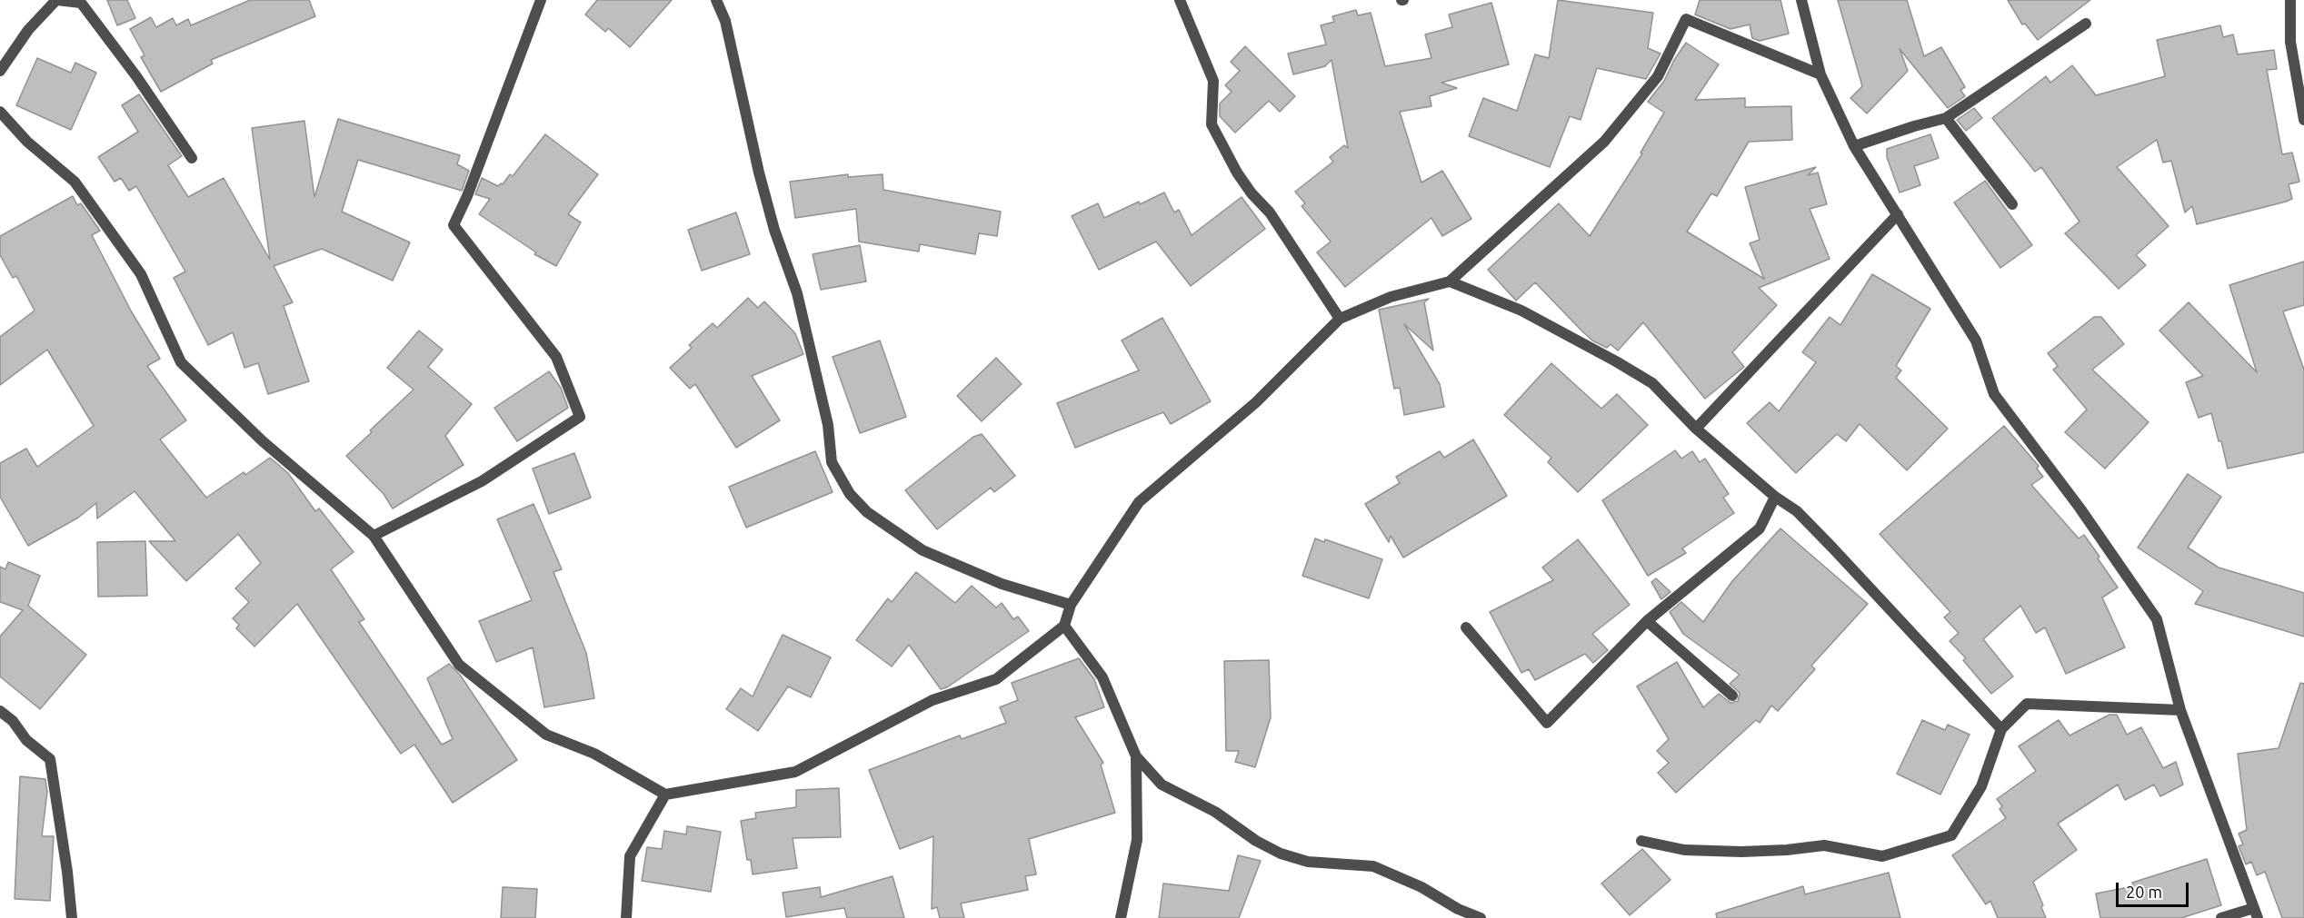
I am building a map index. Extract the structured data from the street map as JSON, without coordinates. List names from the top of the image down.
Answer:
{
  "scale_bar": "20 m"
}
